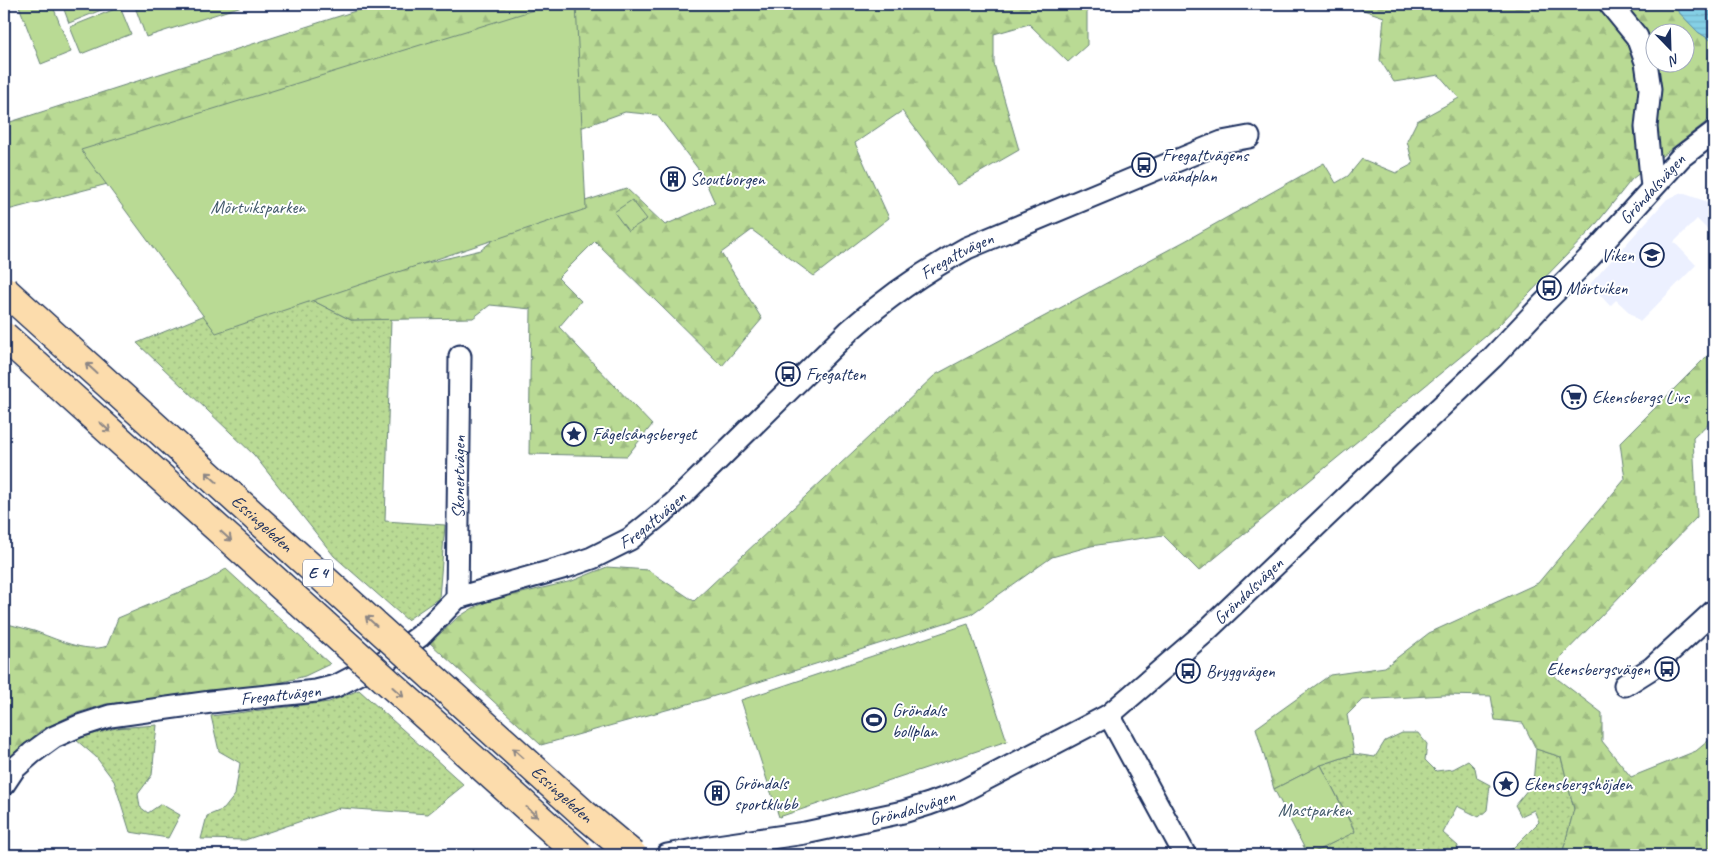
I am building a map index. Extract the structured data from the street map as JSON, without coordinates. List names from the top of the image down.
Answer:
{
  "streets": {
    "highway": ["Essingeleden", "E 4"],
    "street": ["Gröndalsvägen", "Fregattvägen", "Skonertvägen"]
  },
  "crossings": [
    ["Fregattvägen", "Skonertvägen"]
  ],
  "parks": ["Mörtviksparken", "Mastparken"],
  "places": {
    "bus stop": [
      "Fregattvägens vändplan",
      "Mörtviken",
      "Fregatten",
      "Ekensbergsvägen",
      "Bryggvägen"
    ],
    "building": ["Scoutborgen", "Gröndals sportklubb"],
    "school or university": ["Viken"],
    "supermarket": ["Ekensbergs Livs"],
    "place": ["Fågelsångsberget", "Ekensbergshöjden"],
    "sports": ["Gröndals bollplan"]
  },
  "north": "bottom right"
}
